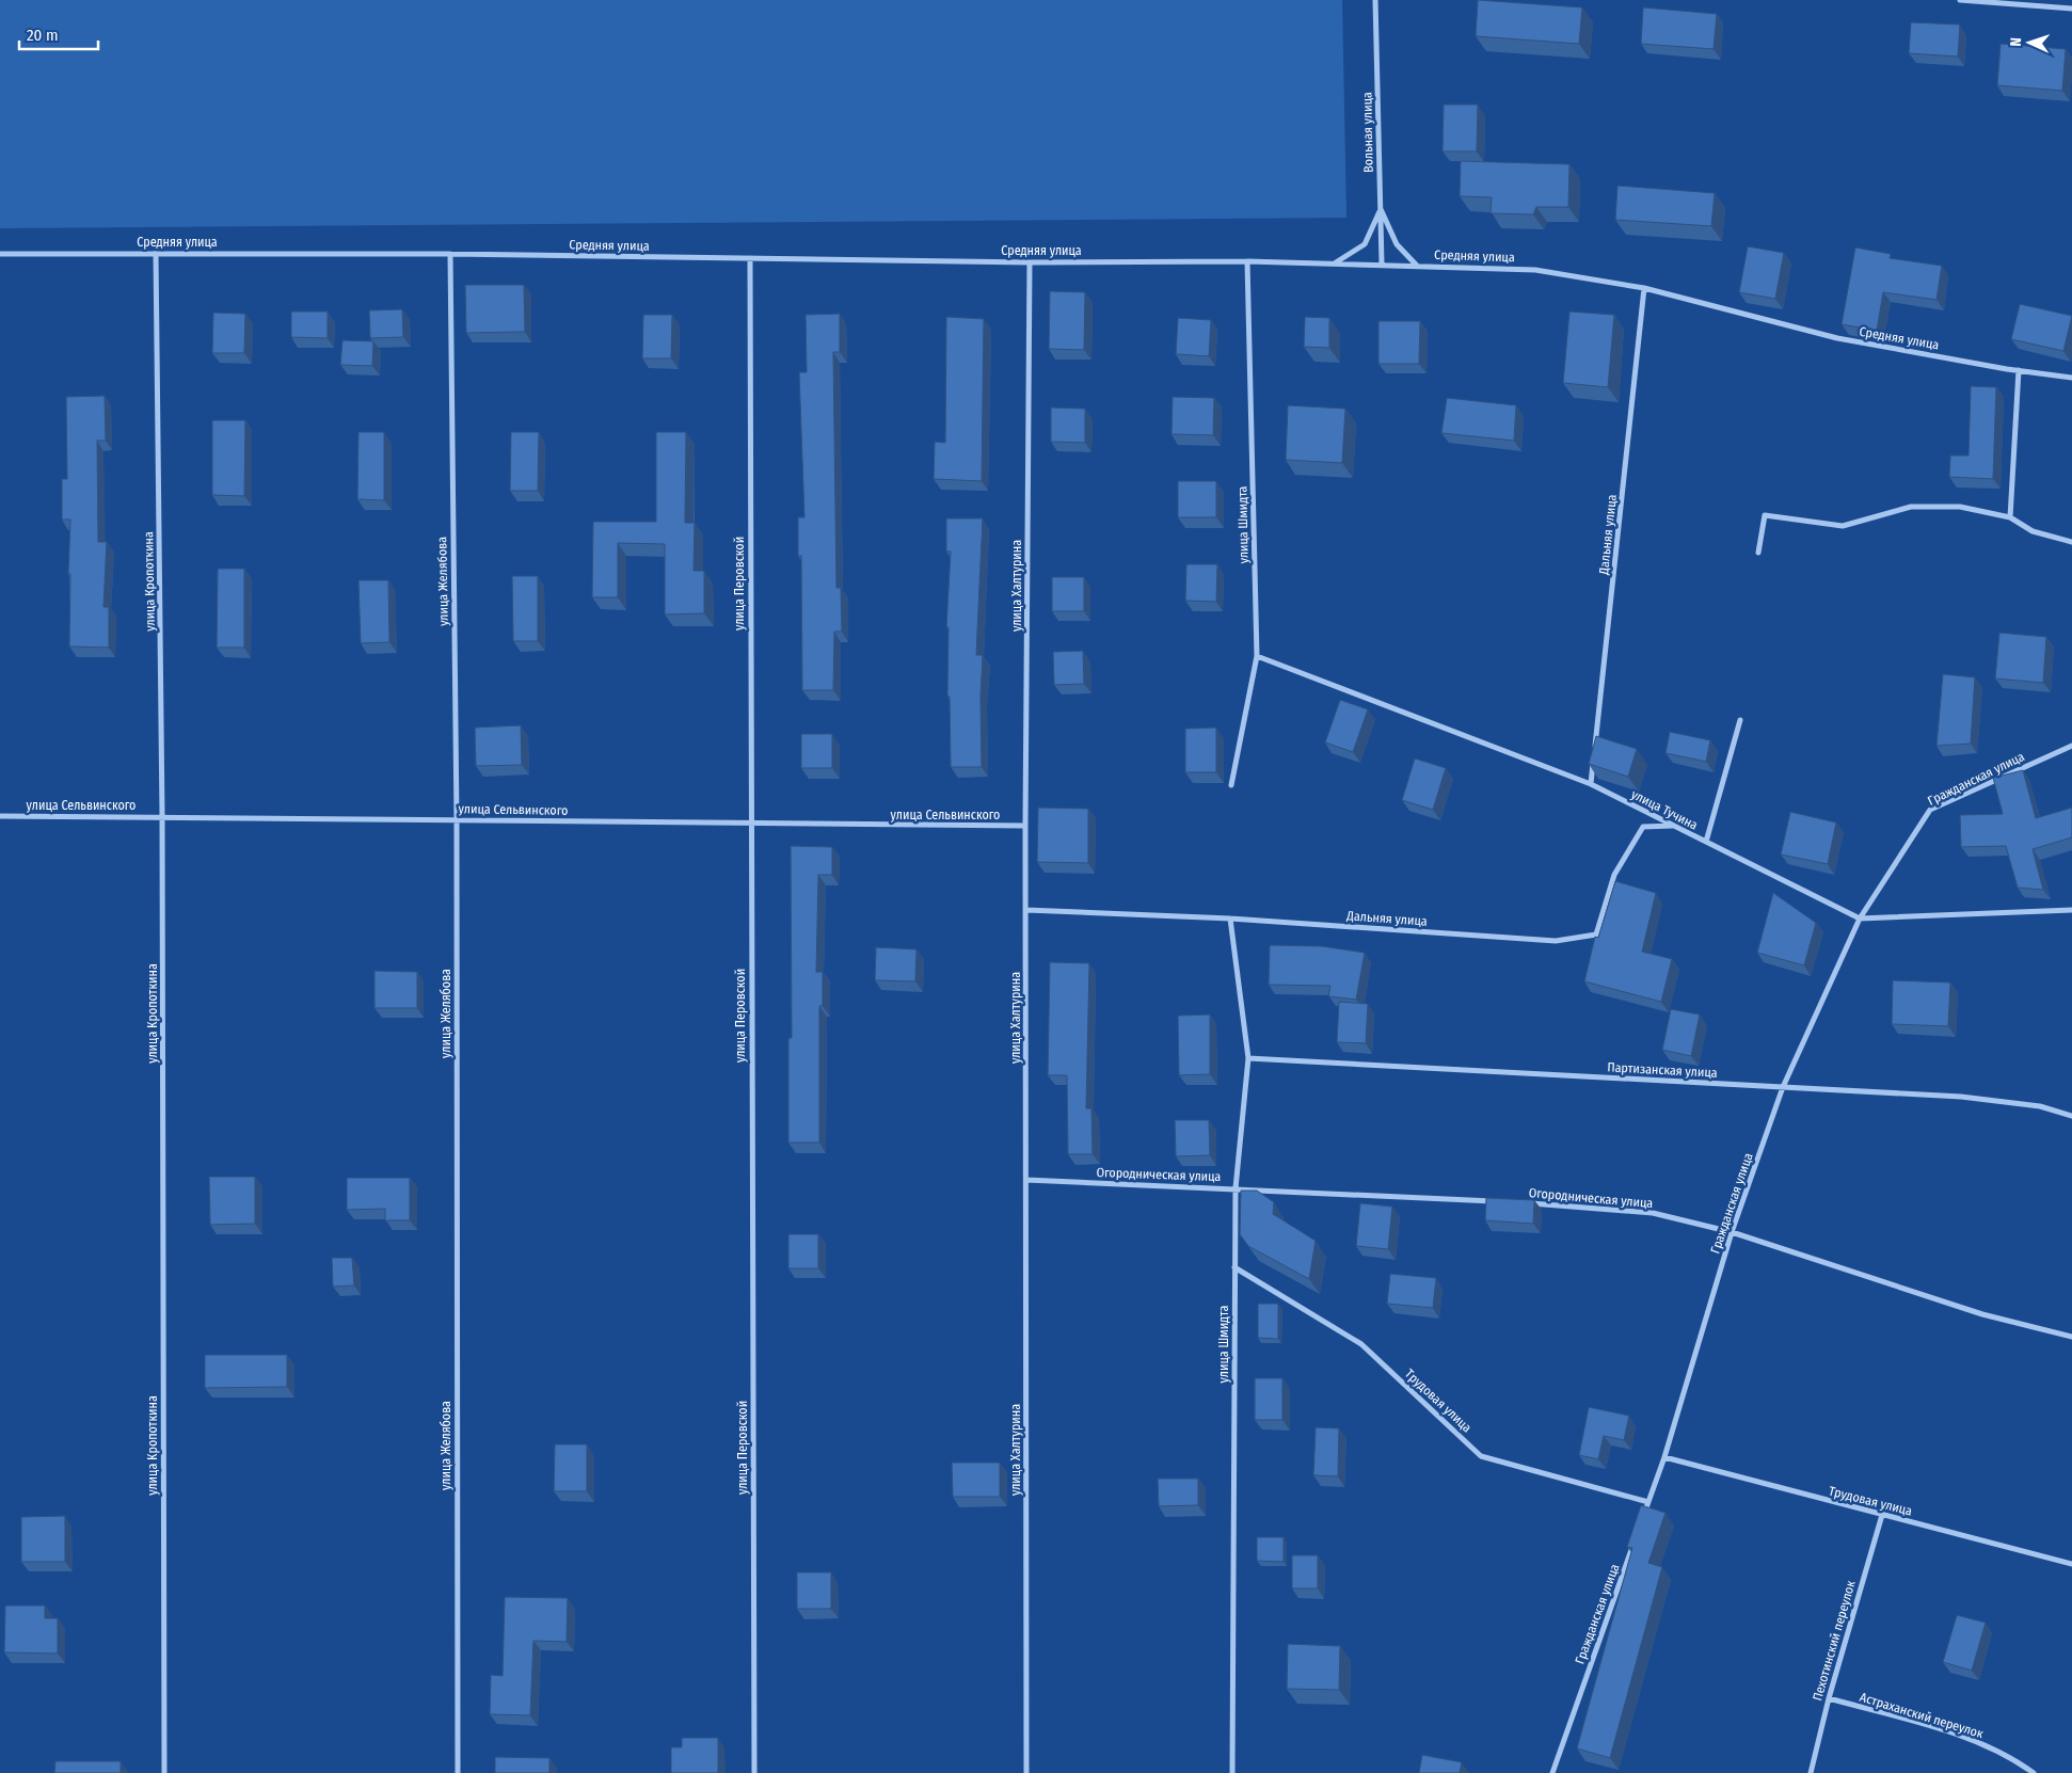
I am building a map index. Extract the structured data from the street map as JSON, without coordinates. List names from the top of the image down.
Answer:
{
  "streets": {
    "street": [
      "Вольная улица",
      "Средняя улица",
      "улица Шмидта",
      "Дальняя улица",
      "улица Кропоткина",
      "улица Желябова",
      "улица Перовской",
      "улица Халтурина",
      "Гражданская улица",
      "улица Сельвинского",
      "улица Тучина",
      "Партизанская улица",
      "Огородническая улица",
      "Трудовая улица",
      "Пехотинский переулок",
      "Астраханский переулок"
    ]
  },
  "crossings": [
    ["Вольная улица", "Средняя улица"],
    ["Средняя улица", "улица Шмидта"],
    ["Средняя улица", "Дальняя улица"],
    ["Средняя улица", "улица Кропоткина"],
    ["Средняя улица", "улица Желябова"],
    ["Средняя улица", "улица Перовской"],
    ["Средняя улица", "улица Халтурина"],
    ["улица Шмидта", "Дальняя улица"],
    ["улица Шмидта", "улица Тучина"],
    ["улица Шмидта", "Партизанская улица"],
    ["улица Шмидта", "Огородническая улица"],
    ["улица Шмидта", "Трудовая улица"],
    ["Дальняя улица", "улица Халтурина"],
    ["Дальняя улица", "улица Тучина"],
    ["улица Кропоткина", "улица Сельвинского"],
    ["улица Желябова", "улица Сельвинского"],
    ["улица Перовской", "улица Сельвинского"],
    ["улица Халтурина", "улица Сельвинского"],
    ["улица Халтурина", "Огородническая улица"],
    ["Гражданская улица", "улица Тучина"],
    ["Гражданская улица", "Партизанская улица"],
    ["Гражданская улица", "Огородническая улица"],
    ["Гражданская улица", "Трудовая улица"],
    ["Трудовая улица", "Пехотинский переулок"],
    ["Пехотинский переулок", "Астраханский переулок"]
  ],
  "scale_bar": "20 m",
  "north": "left"
}
